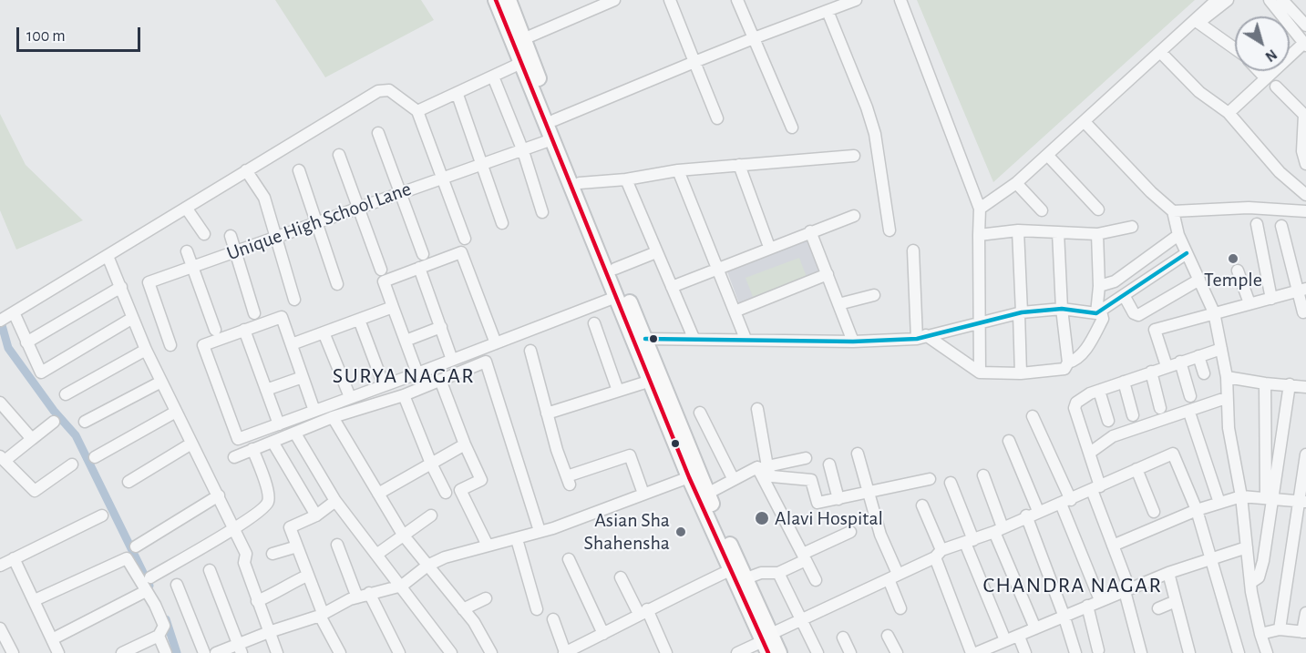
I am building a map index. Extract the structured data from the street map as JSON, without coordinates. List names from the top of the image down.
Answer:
{
  "streets": {
    "street": ["Unique High School Lane"]
  },
  "districts": ["SURYA NAGAR", "CHANDRA NAGAR"],
  "places": ["Temple", "Alavi Hospital", "Asian Sha Shahensha"],
  "scale_bar": "100 m",
  "north": "bottom right"
}
